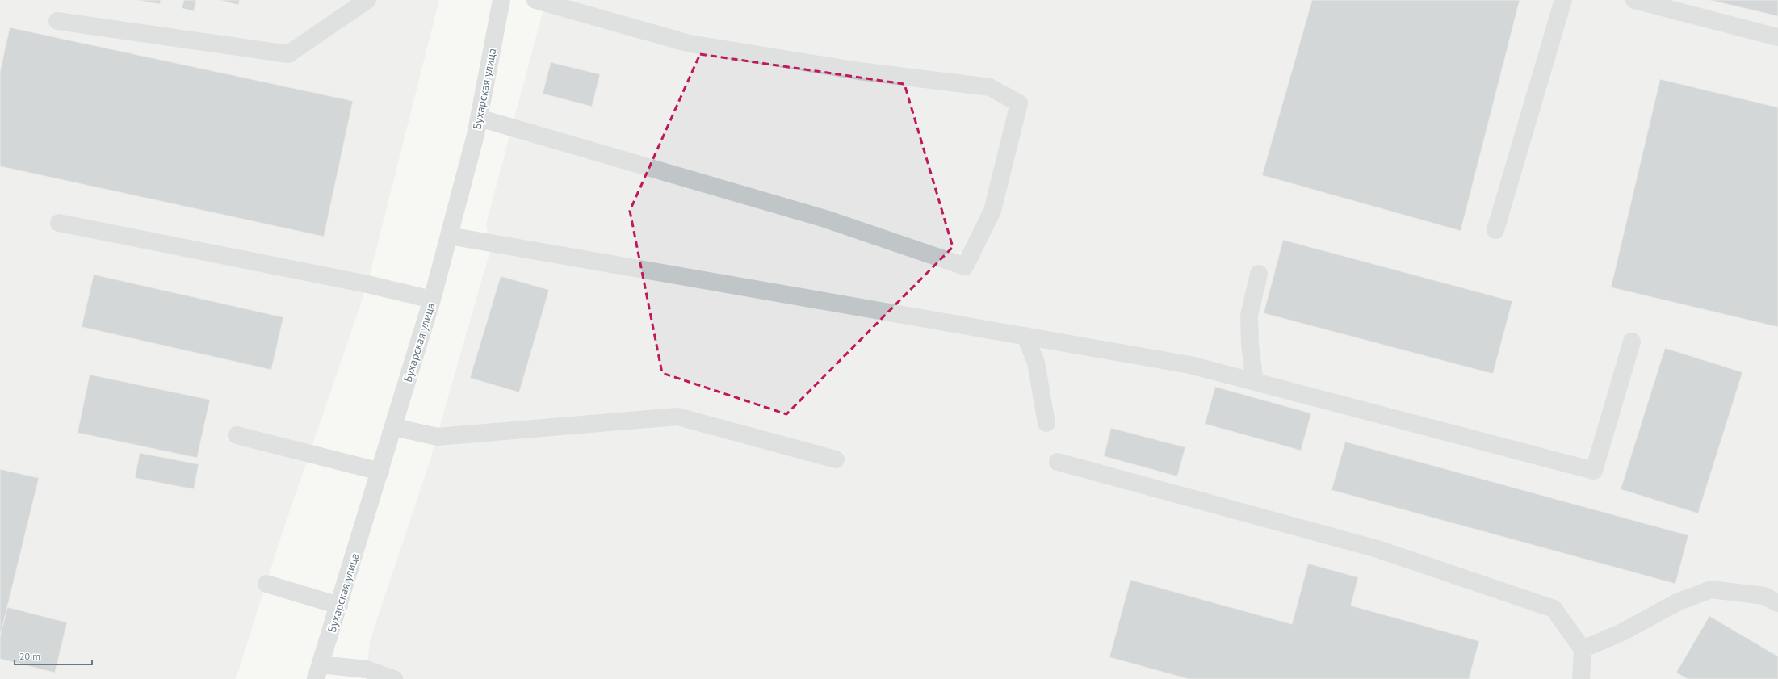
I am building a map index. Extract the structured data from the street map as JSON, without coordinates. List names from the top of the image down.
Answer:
{
  "streets": {
    "street": ["Бухарская улица"]
  },
  "scale_bar": "20 m"
}
